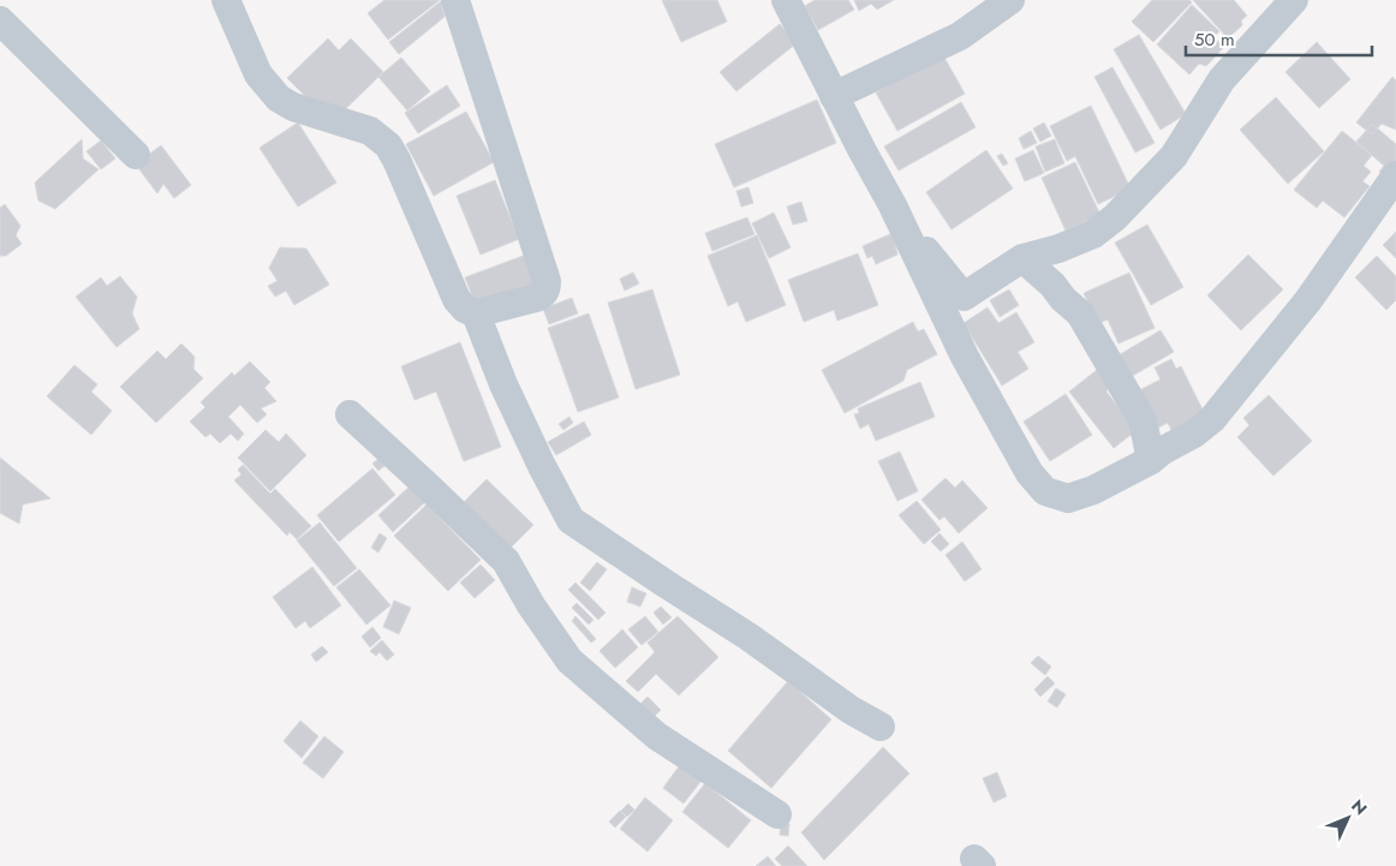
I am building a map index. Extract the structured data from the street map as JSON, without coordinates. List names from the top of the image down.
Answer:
{
  "scale_bar": "50 m",
  "north": "top right"
}
